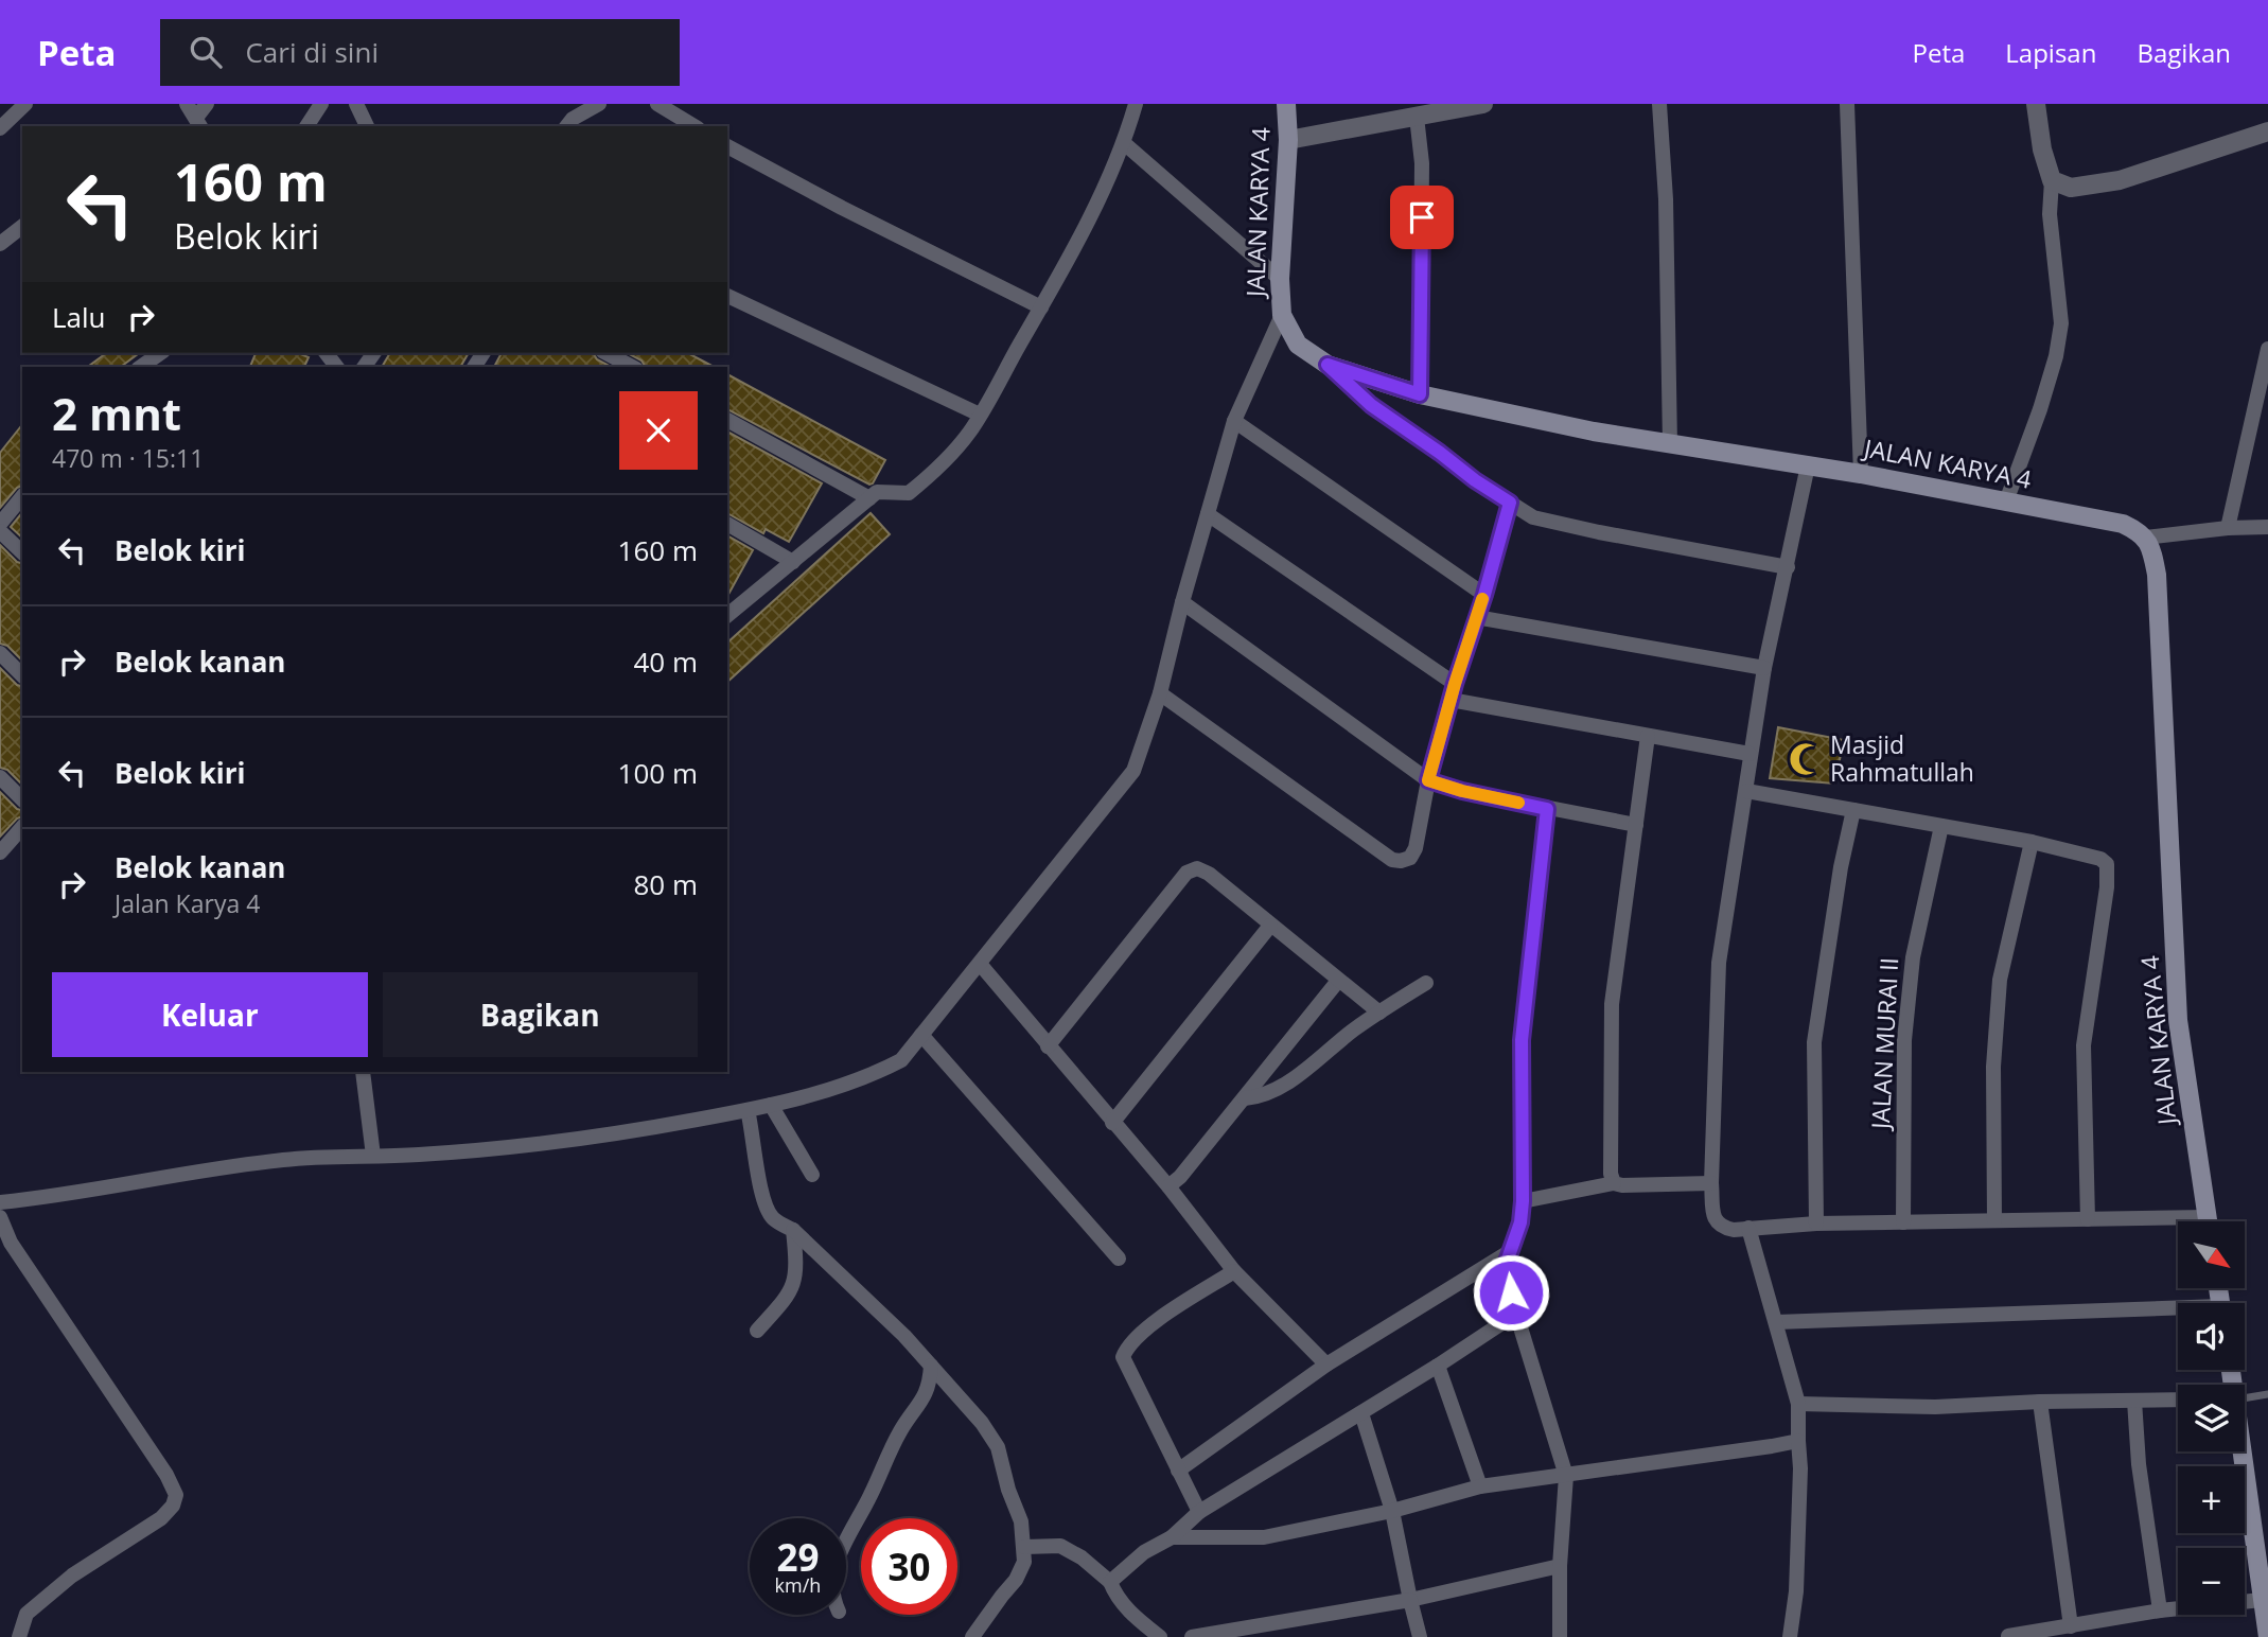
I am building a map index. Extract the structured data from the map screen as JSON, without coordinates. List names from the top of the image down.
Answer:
{
  "streets": {
    "main road": ["JALAN KARYA 4"],
    "street": ["JALAN MURAI II"]
  },
  "places": {
    "mosque": ["Masjid Rahmatullah"]
  },
  "north": "bottom right",
  "page": {
    "header": "Peta",
    "search": "Cari di sini",
    "nav": ["Peta", "Lapisan", "Bagikan"],
    "turn": ["160 m", "Belok kiri"],
    "then": "Lalu",
    "heading": ["2 mnt", "470 m · 15:11"],
    "list": [
      {
        "name": "Belok kiri",
        "value": "160 m"
      },
      {
        "name": "Belok kanan",
        "value": "40 m"
      },
      {
        "name": "Belok kiri",
        "value": "100 m"
      },
      {
        "name": "Belok kanan",
        "note": "Jalan Karya 4",
        "value": "80 m"
      }
    ],
    "buttons": ["Keluar", "Bagikan"],
    "map_buttons": ["+", "−"],
    "speed": "29 km/h",
    "limit": "30"
  }
}
